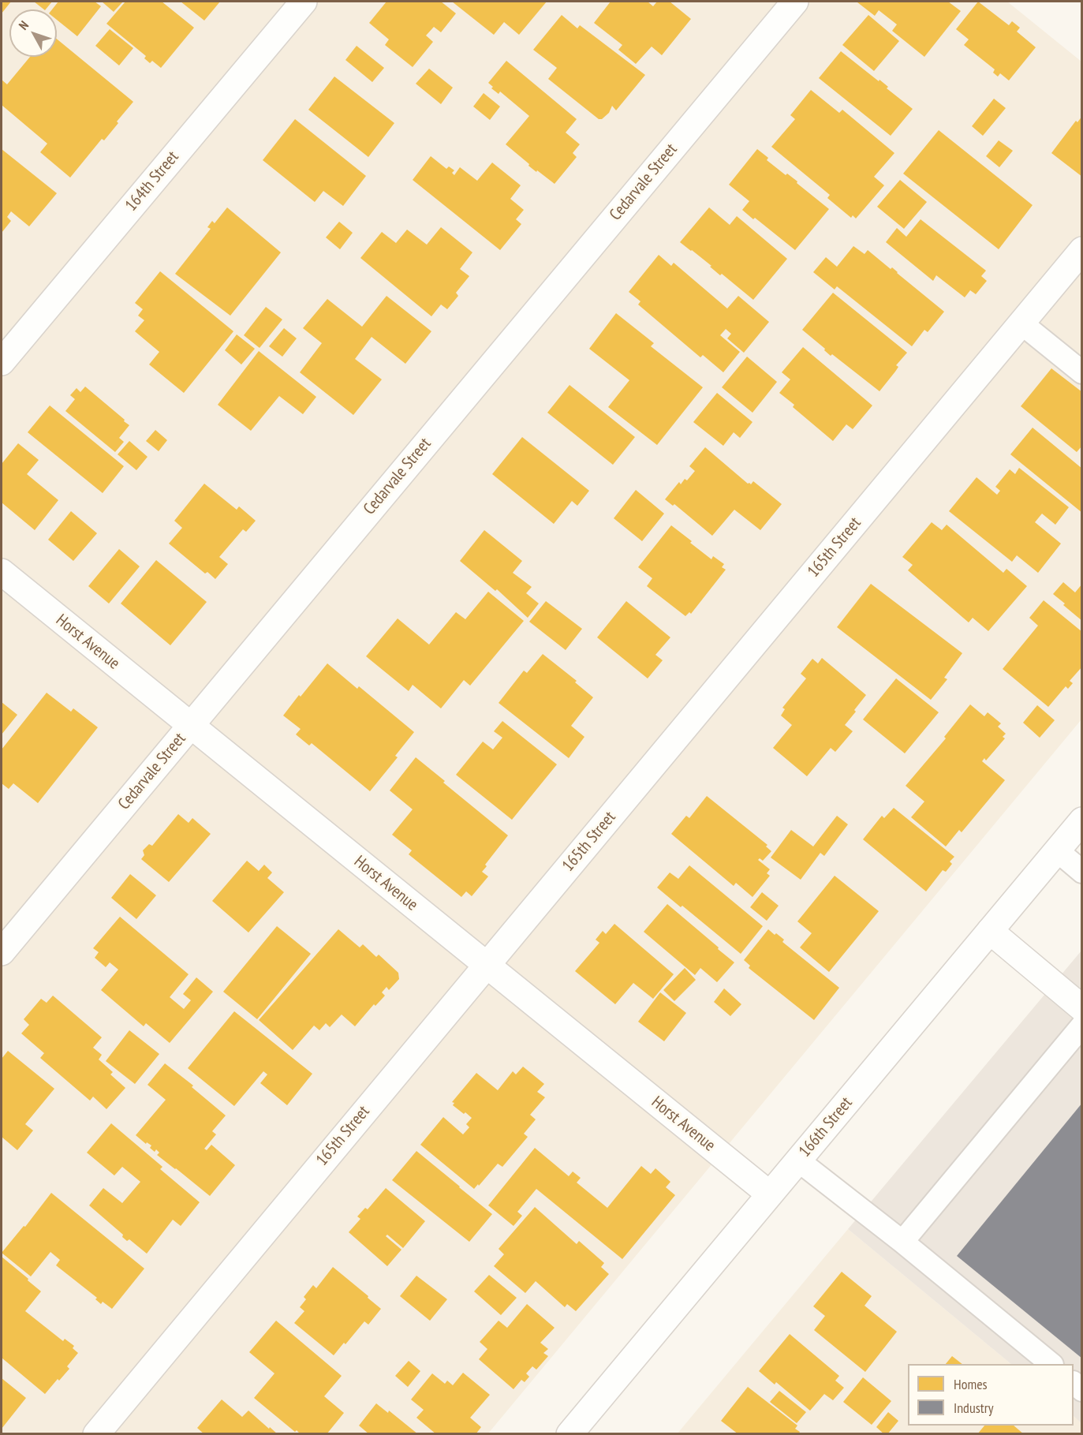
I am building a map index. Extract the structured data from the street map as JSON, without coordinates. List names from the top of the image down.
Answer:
{
  "streets": {
    "street": [
      "164th Street",
      "Cedarvale Street",
      "165th Street",
      "Horst Avenue",
      "166th Street"
    ]
  },
  "crossings": [
    ["Cedarvale Street", "Horst Avenue"],
    ["165th Street", "Horst Avenue"],
    ["Horst Avenue", "166th Street"]
  ],
  "legend": ["Homes", "Industry"],
  "north": "top left"
}
